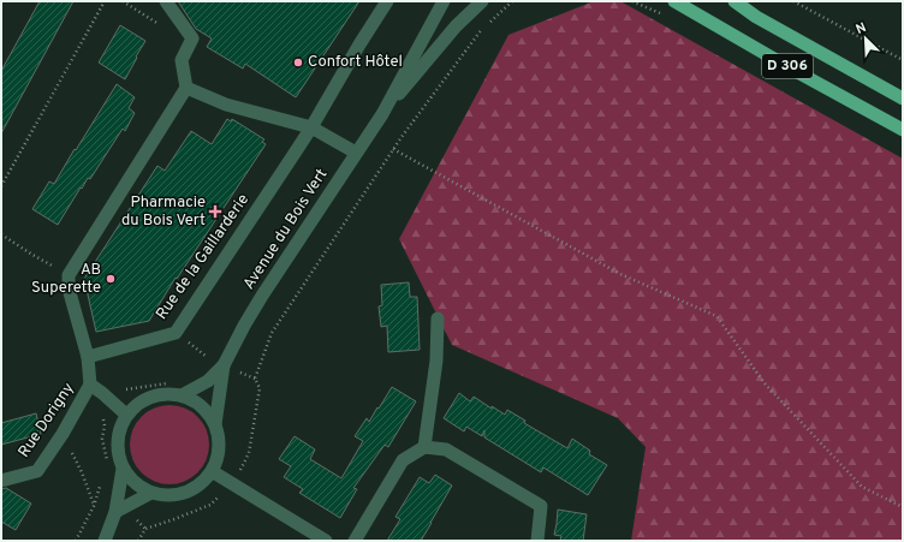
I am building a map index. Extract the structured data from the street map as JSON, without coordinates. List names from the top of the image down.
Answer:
{
  "streets": {
    "main road": ["D 306"],
    "street": ["Avenue du Bois Vert", "Rue de la Gaillarderie", "Rue Dorigny"]
  },
  "places": {
    "other": ["Confort Hôtel", "AB Superette"],
    "health": ["Pharmacie du Bois Vert"]
  },
  "north": "top left"
}
